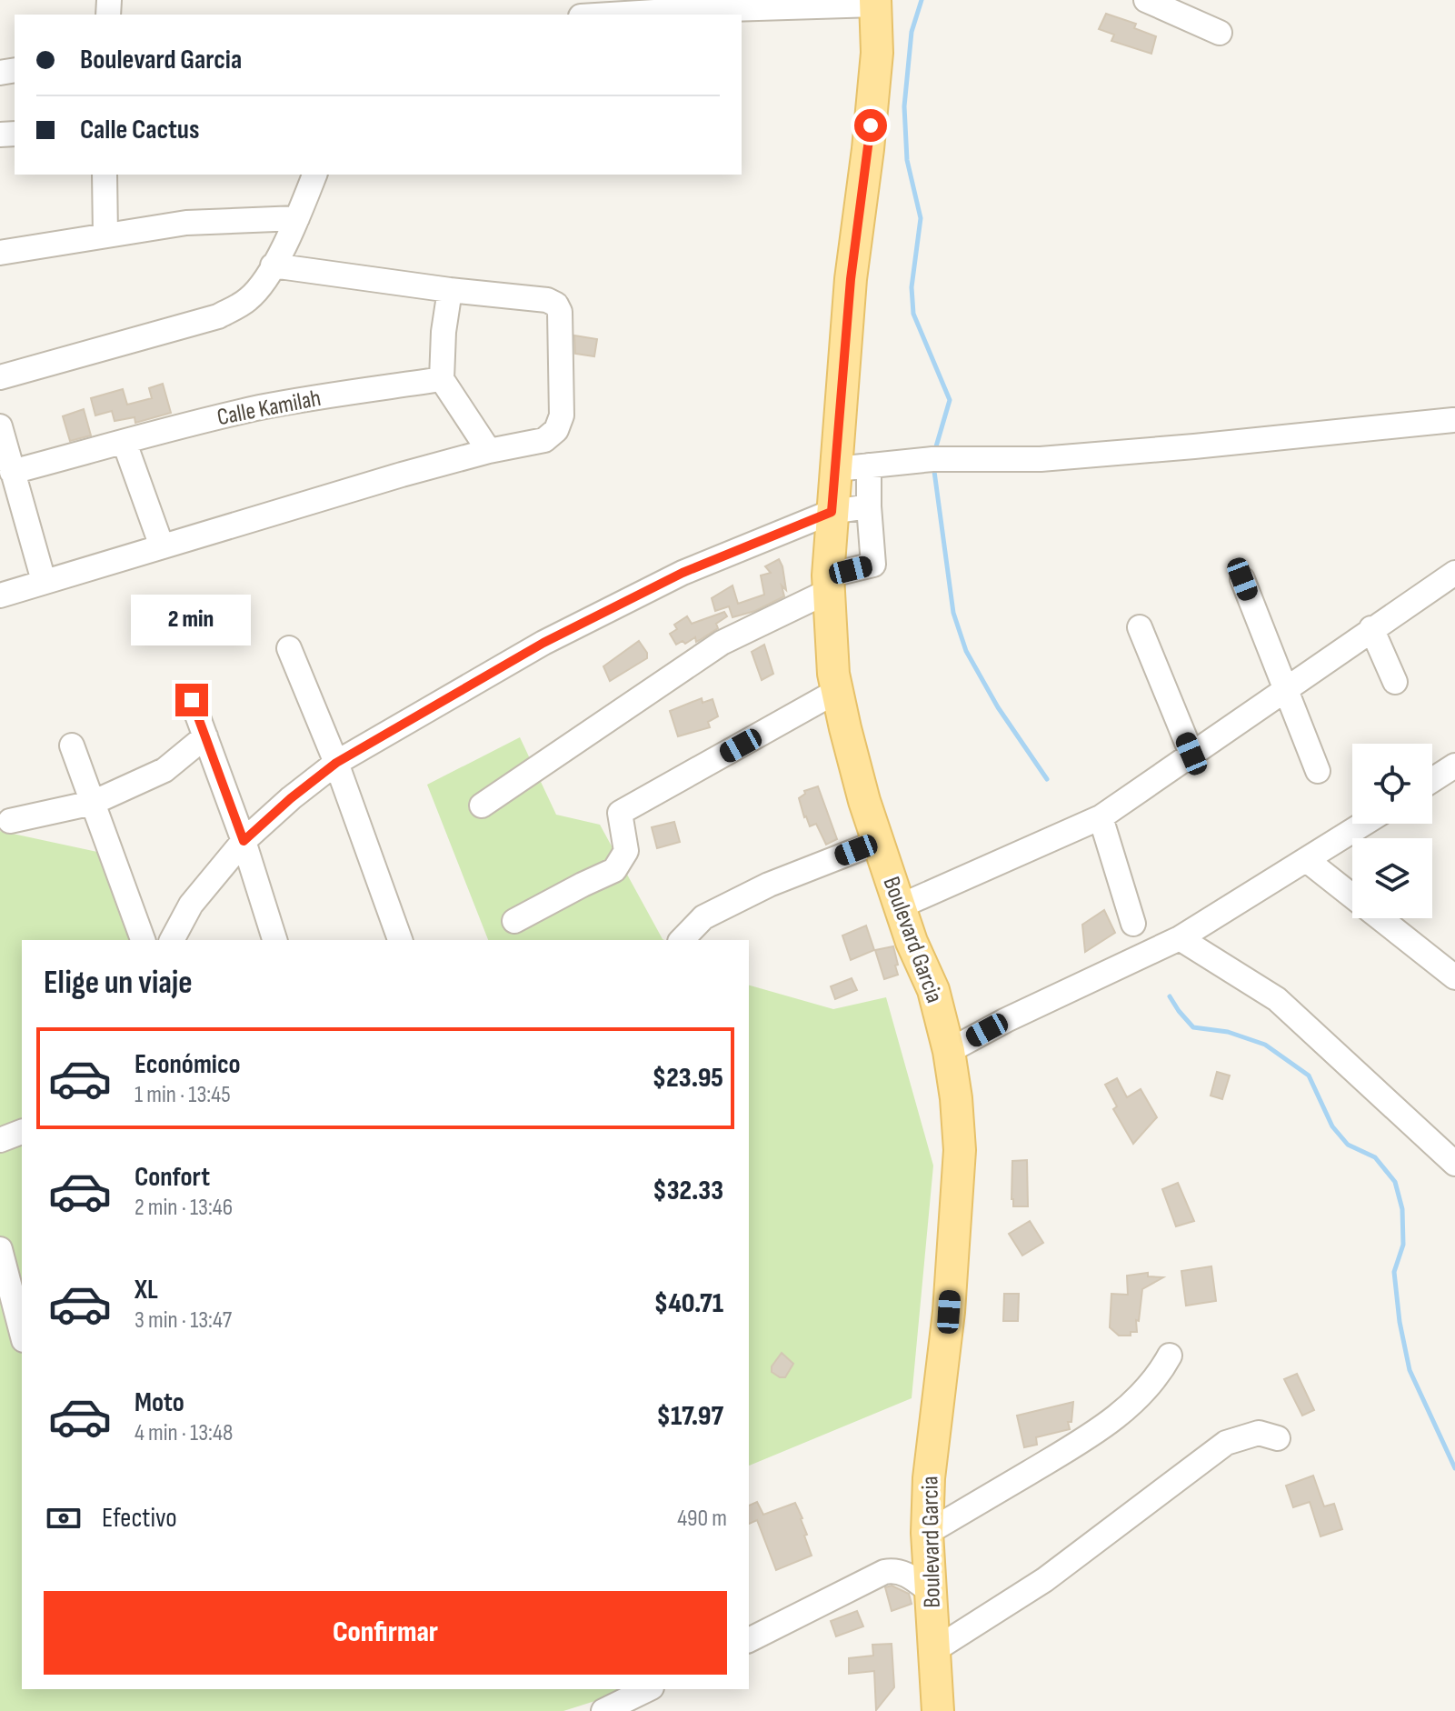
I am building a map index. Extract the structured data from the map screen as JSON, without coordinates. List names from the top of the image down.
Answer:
{
  "streets": {
    "main road": ["Boulevard Garcia"],
    "street": ["Calle Kamilah"]
  },
  "page": {
    "banner": ["Boulevard Garcia", "Calle Cactus"],
    "bubble": "2 min",
    "heading": "Elige un viaje",
    "list": [
      {
        "name": "Económico",
        "note": "1 min · 13:45",
        "value": "$23.95"
      },
      {
        "name": "Confort",
        "note": "2 min · 13:46",
        "value": "$32.33"
      },
      {
        "name": "XL",
        "note": "3 min · 13:47",
        "value": "$40.71"
      },
      {
        "name": "Moto",
        "note": "4 min · 13:48",
        "value": "$17.97"
      }
    ],
    "pay": ["Efectivo", "490 m"],
    "buttons": "Confirmar"
  }
}
